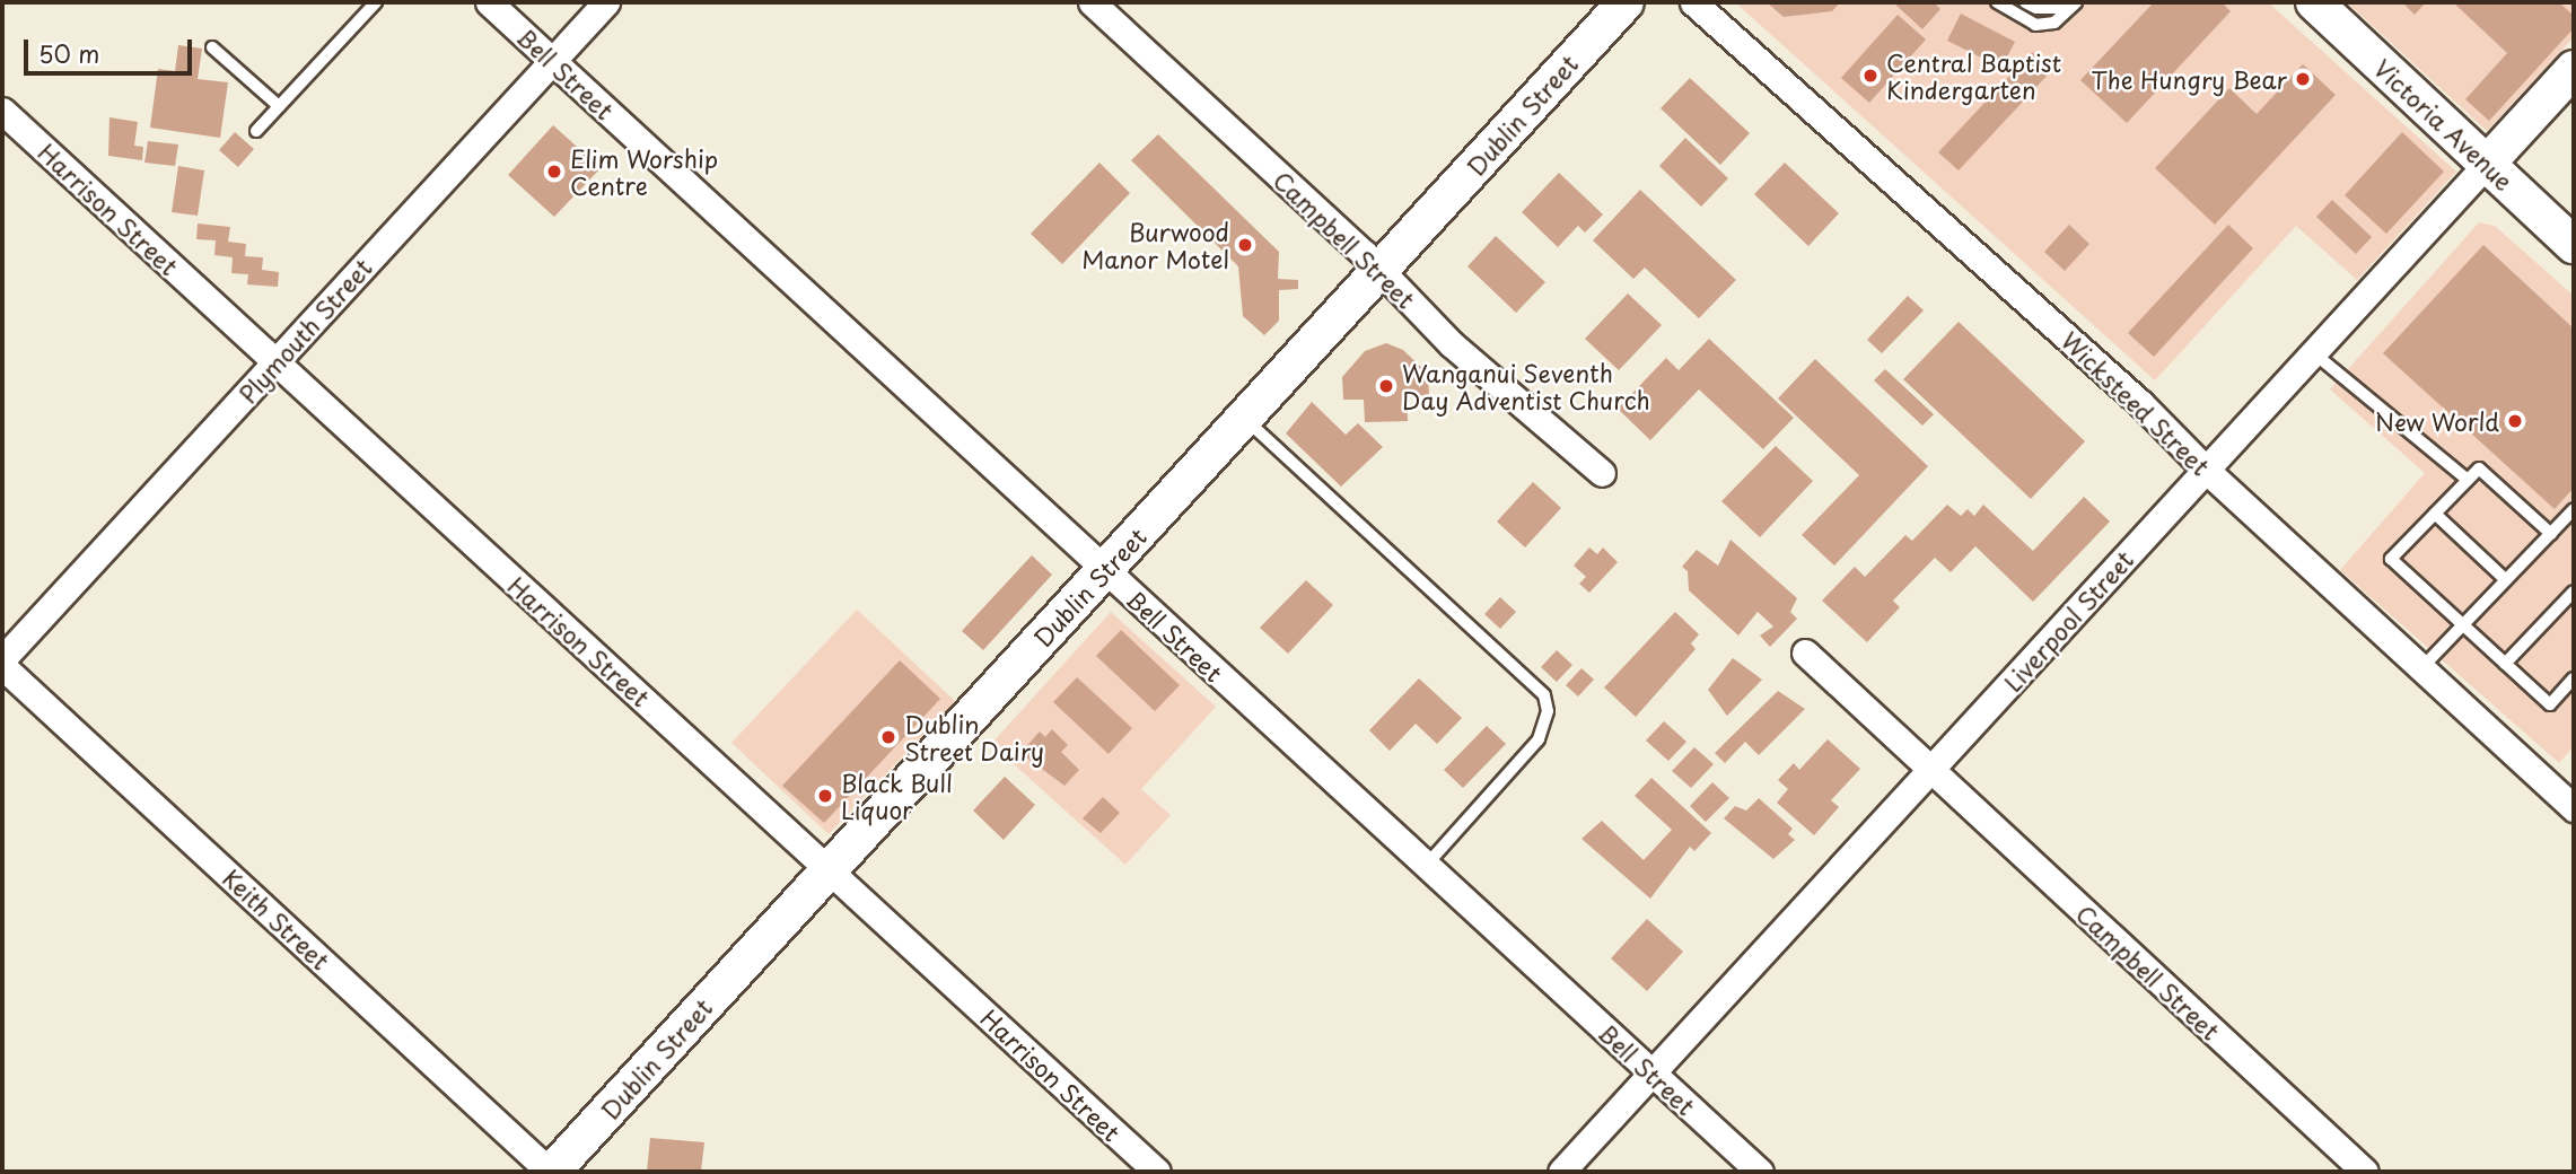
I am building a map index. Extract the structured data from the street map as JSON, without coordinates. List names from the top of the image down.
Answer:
{
  "streets": {
    "main road": ["Dublin Street", "Victoria Avenue", "Liverpool Street"],
    "street": [
      "Bell Street",
      "Harrison Street",
      "Campbell Street",
      "Plymouth Street",
      "Wicksteed Street",
      "Keith Street"
    ]
  },
  "crossings": [
    ["Bell Street", "Dublin Street"],
    ["Bell Street", "Plymouth Street"],
    ["Bell Street", "Liverpool Street"],
    ["Dublin Street", "Harrison Street"],
    ["Dublin Street", "Campbell Street"],
    ["Dublin Street", "Keith Street"],
    ["Victoria Avenue", "Liverpool Street"],
    ["Harrison Street", "Plymouth Street"],
    ["Campbell Street", "Liverpool Street"],
    ["Wicksteed Street", "Liverpool Street"]
  ],
  "places": [
    "Central Baptist Kindergarten",
    "The Hungry Bear",
    "Elim Worship Centre",
    "Burwood Manor Motel",
    "Wanganui Seventh Day Adventist Church",
    "New World",
    "Dublin Street Dairy",
    "Black Bull Liquor"
  ],
  "scale_bar": "50 m"
}
